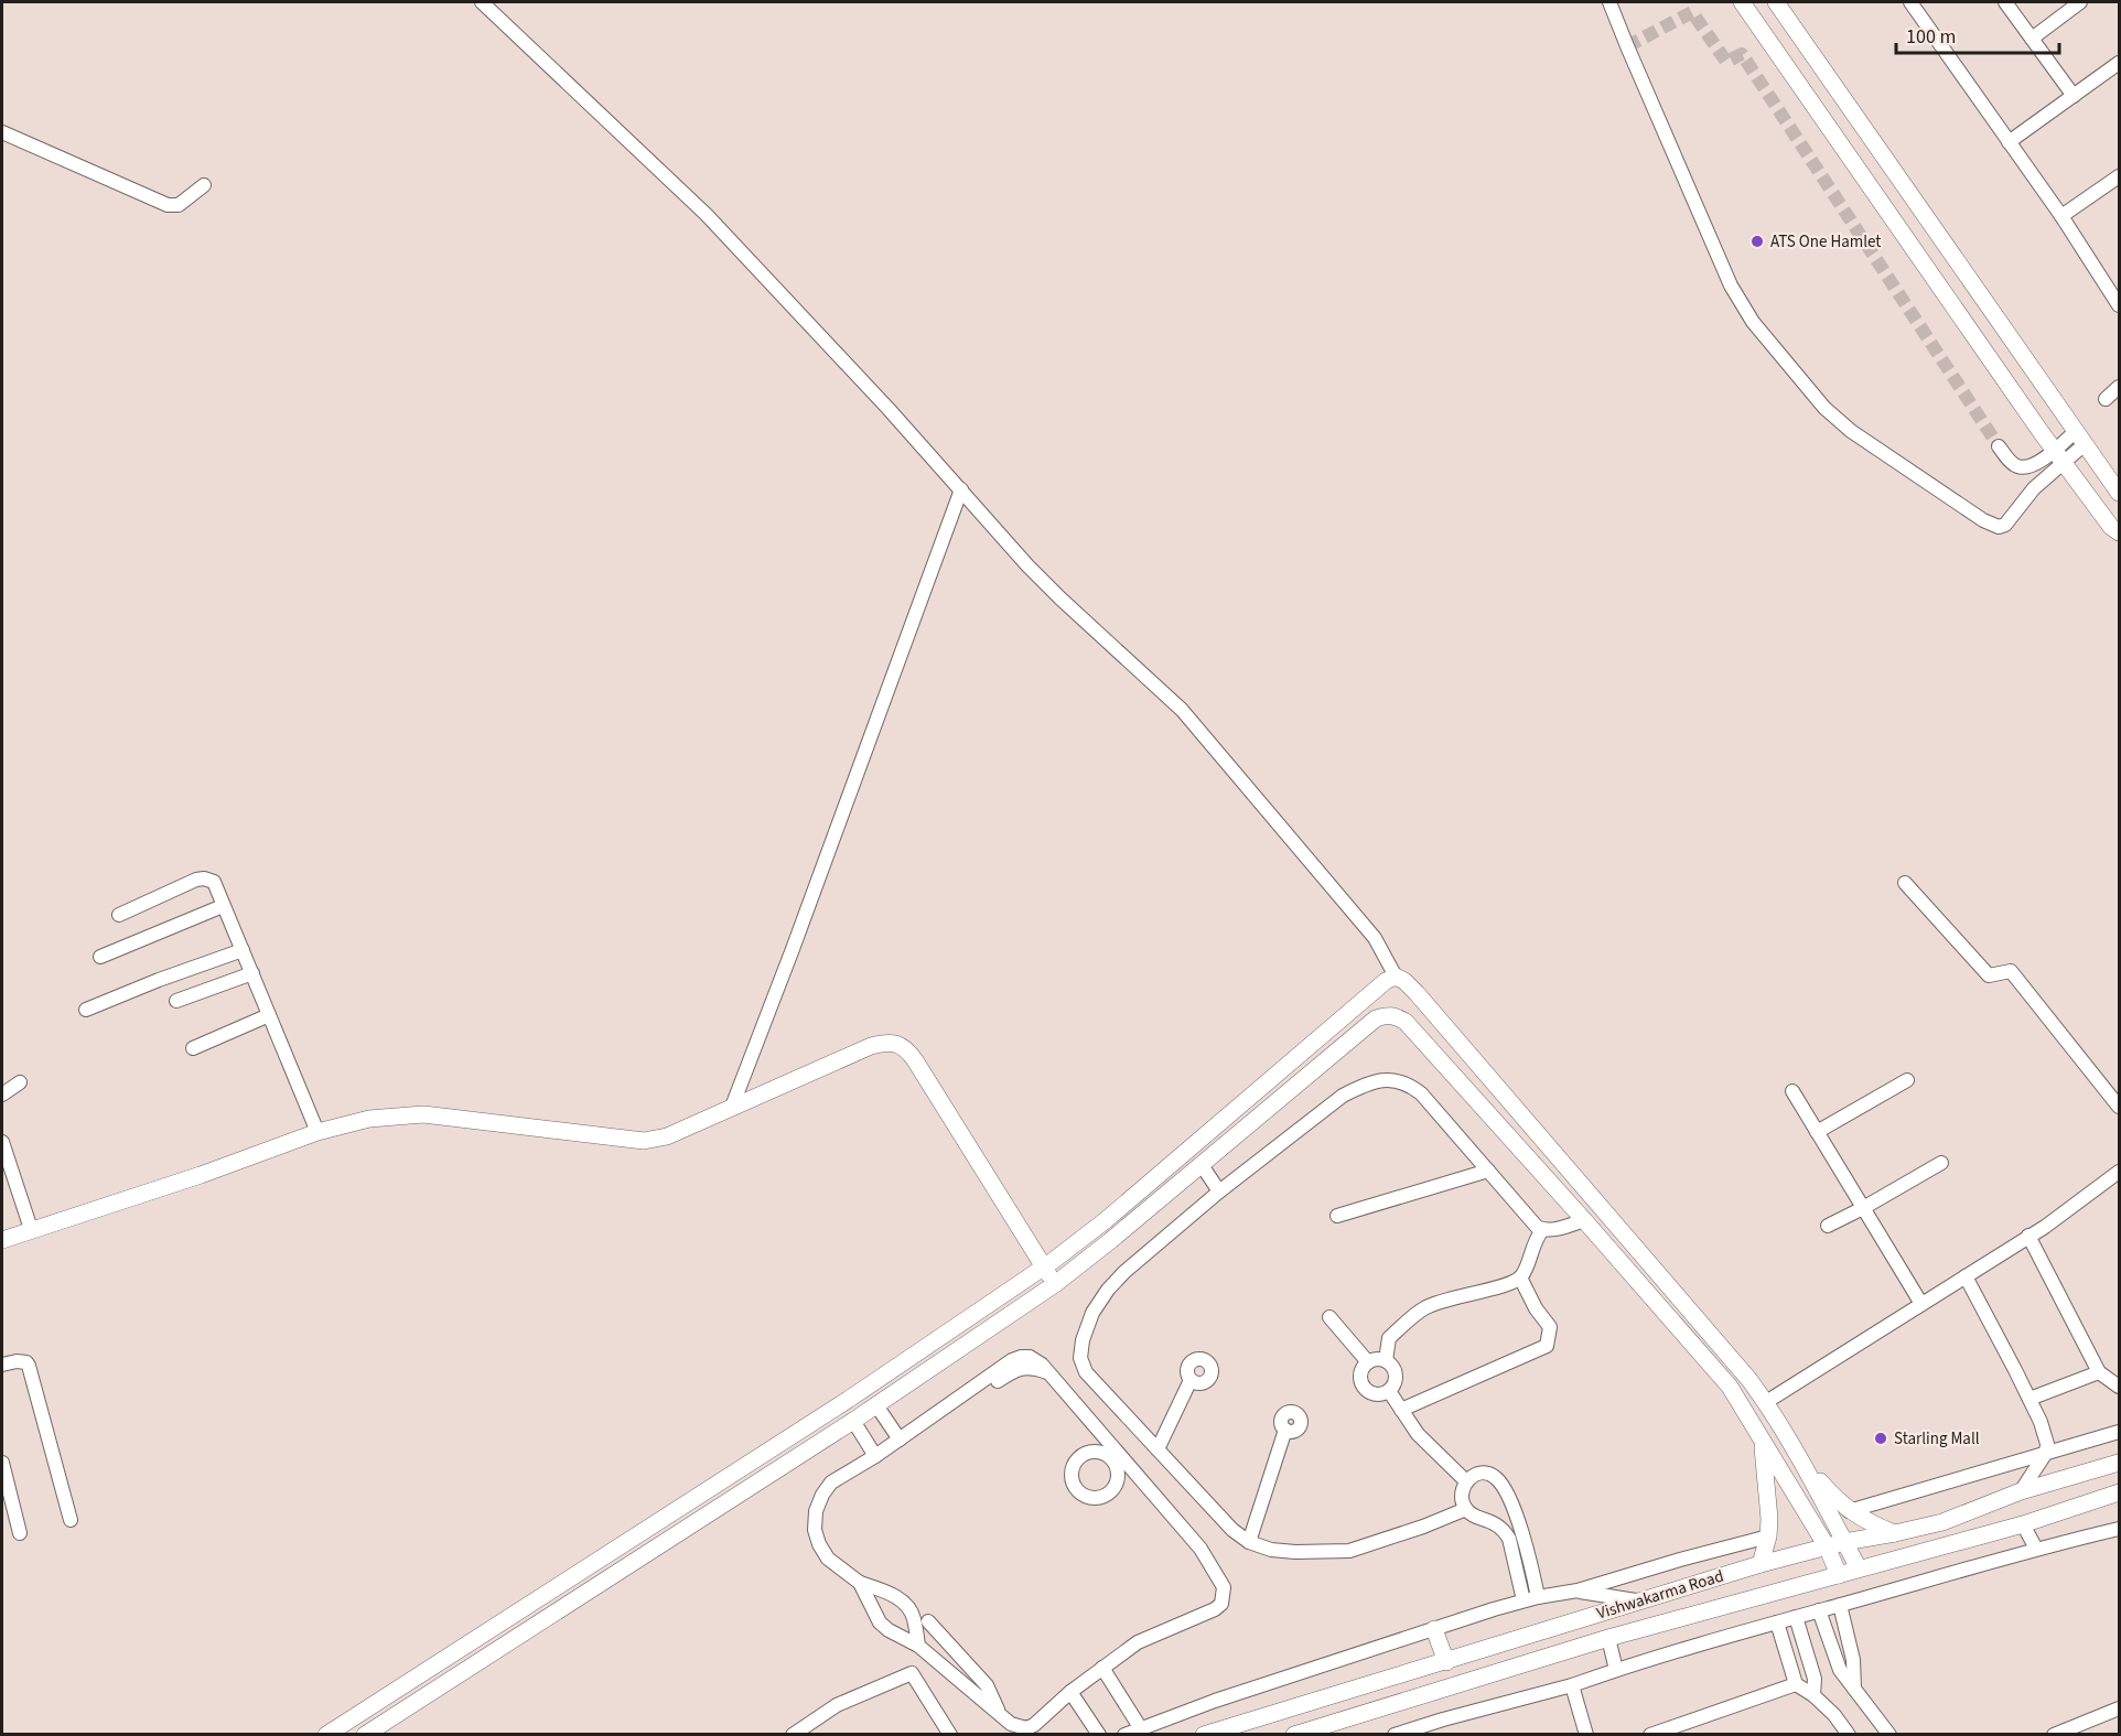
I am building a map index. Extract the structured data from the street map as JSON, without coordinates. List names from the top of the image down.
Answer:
{
  "streets": {
    "street": ["Vishwakarma Road"]
  },
  "places": ["ATS One Hamlet", "Starling Mall"],
  "scale_bar": "100 m"
}
